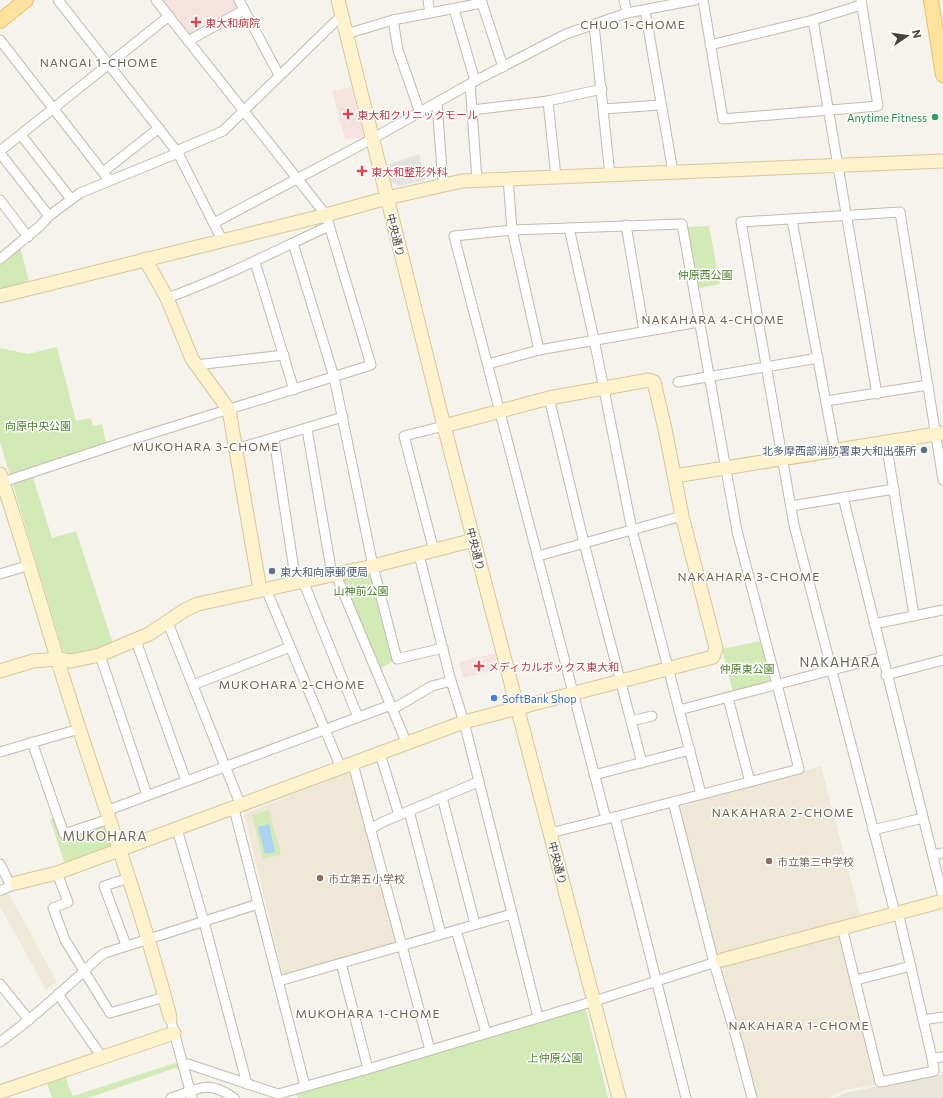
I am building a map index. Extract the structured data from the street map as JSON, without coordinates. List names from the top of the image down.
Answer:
{
  "streets": {
    "street": ["中央通り"]
  },
  "districts": [
    "CHUO 1-CHOME",
    "NANGAI 1-CHOME",
    "NAKAHARA 4-CHOME",
    "MUKOHARA 3-CHOME",
    "NAKAHARA 3-CHOME",
    "NAKAHARA",
    "MUKOHARA 2-CHOME",
    "NAKAHARA 2-CHOME",
    "MUKOHARA",
    "MUKOHARA 1-CHOME",
    "NAKAHARA 1-CHOME"
  ],
  "parks": [
    "仲原西公園",
    "向原中央公園",
    "山神前公園",
    "仲原東公園",
    "上仲原公園"
  ],
  "places": {
    "health": [
      "東大和病院",
      "東大和クリニックモール",
      "東大和整形外科",
      "メディカルボックス東大和"
    ],
    "other": [
      "Anytime Fitness",
      "北多摩西部消防署東大和出張所",
      "東大和向原郵便局",
      "SoftBank Shop",
      "市立第三中学校",
      "市立第五小学校"
    ]
  },
  "north": "right"
}
